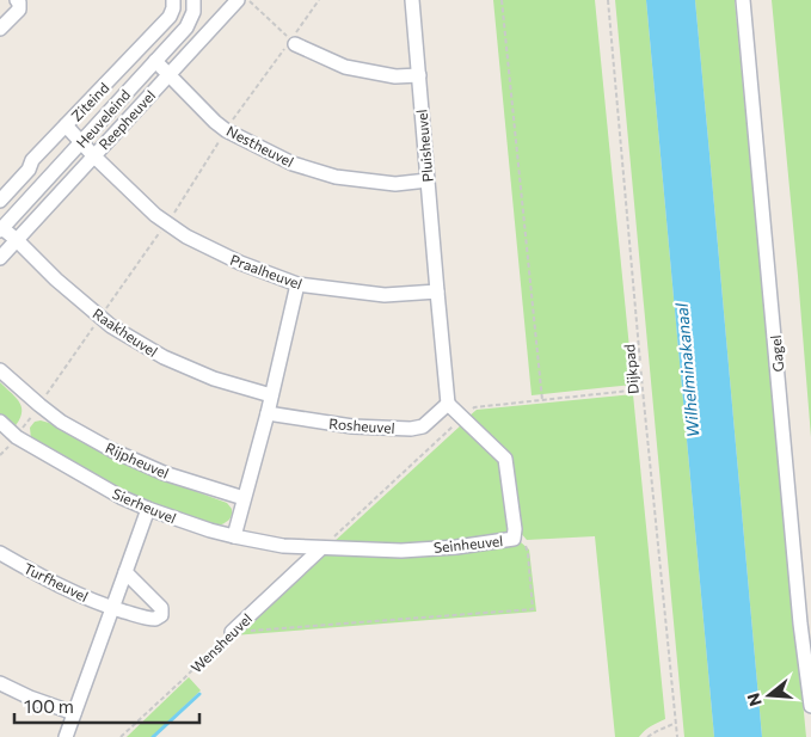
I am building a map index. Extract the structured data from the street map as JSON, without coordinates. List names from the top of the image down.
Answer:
{
  "streets": {
    "street": [
      "Ziteind",
      "Heuveleind",
      "Reepheuvel",
      "Nestheuvel",
      "Pluisheuvel",
      "Praalheuvel",
      "Raakheuvel",
      "Gagel",
      "Rosheuvel",
      "Rijpheuvel",
      "Sierheuvel",
      "Seinheuvel",
      "Turfheuvel",
      "Wensheuvel"
    ],
    "path": ["Dijkpad"]
  },
  "crossings": [
    ["Ziteind", "Praalheuvel"],
    ["Heuveleind", "Nestheuvel"],
    ["Heuveleind", "Praalheuvel"],
    ["Heuveleind", "Raakheuvel"],
    ["Reepheuvel", "Nestheuvel"],
    ["Reepheuvel", "Praalheuvel"],
    ["Reepheuvel", "Raakheuvel"],
    ["Nestheuvel", "Pluisheuvel"],
    ["Pluisheuvel", "Praalheuvel"],
    ["Rosheuvel", "Seinheuvel"],
    ["Sierheuvel", "Seinheuvel"],
    ["Seinheuvel", "Wensheuvel"]
  ],
  "water": ["Wilhelminakanaal"],
  "scale_bar": "100 m",
  "north": "left"
}
